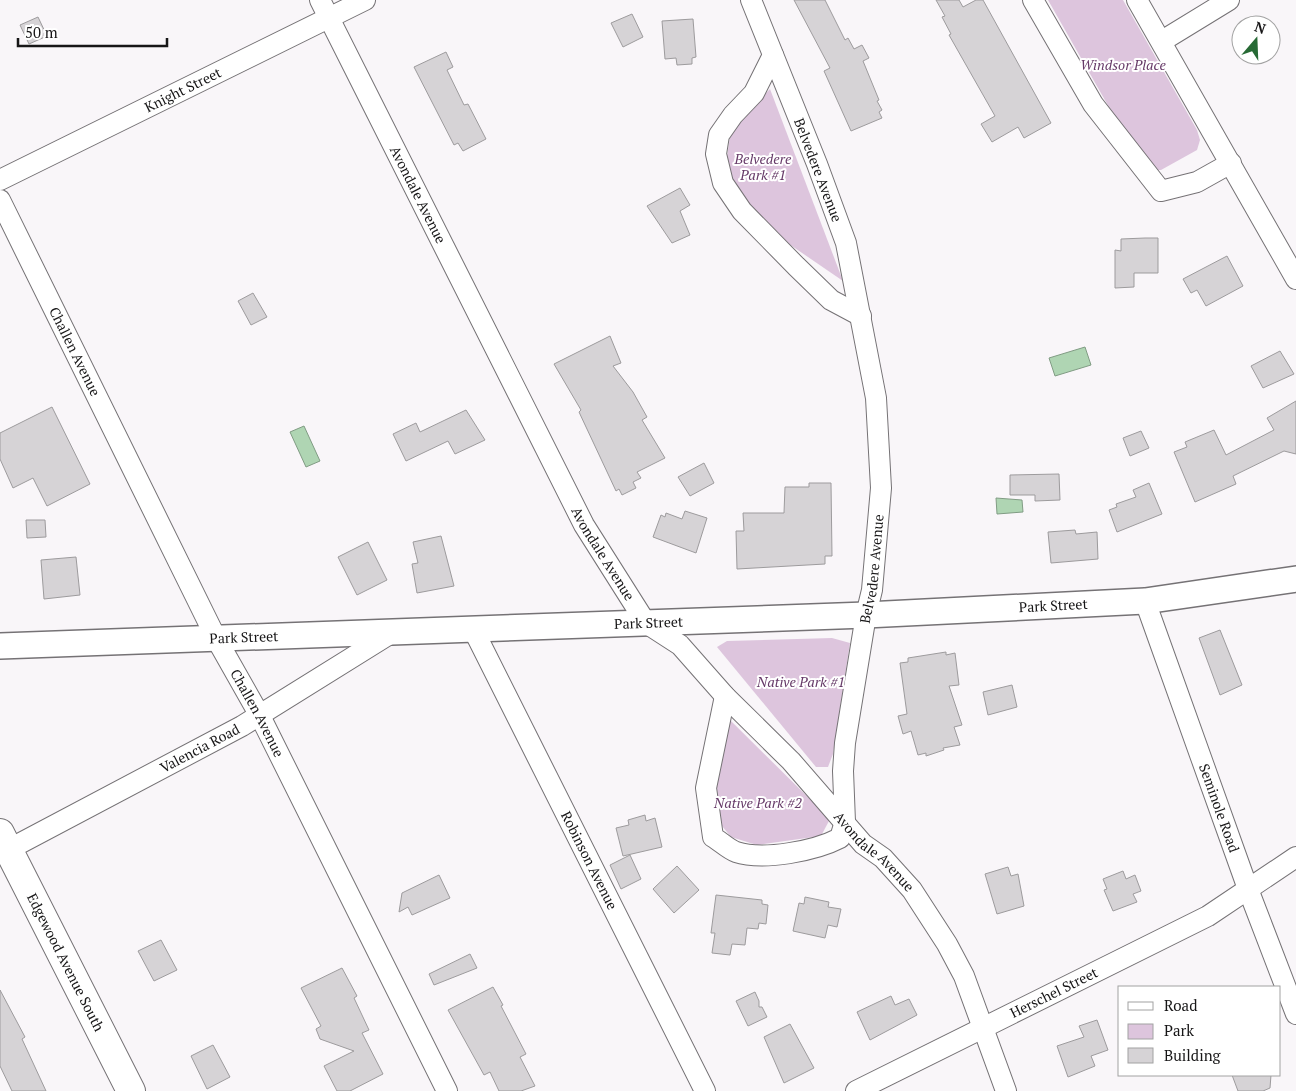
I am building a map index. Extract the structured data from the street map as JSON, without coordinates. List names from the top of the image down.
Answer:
{
  "streets": {
    "main road": ["Edgewood Avenue South"],
    "street": [
      "Knight Street",
      "Belvedere Avenue",
      "Avondale Avenue",
      "Challen Avenue",
      "Park Street",
      "Valencia Road",
      "Seminole Road",
      "Robinson Avenue",
      "Herschel Street"
    ]
  },
  "crossings": [
    ["Knight Street", "Avondale Avenue"],
    ["Belvedere Avenue", "Avondale Avenue"],
    ["Belvedere Avenue", "Park Street"],
    ["Avondale Avenue", "Park Street"],
    ["Avondale Avenue", "Herschel Street"],
    ["Challen Avenue", "Park Street"],
    ["Challen Avenue", "Valencia Road"],
    ["Park Street", "Valencia Road"],
    ["Park Street", "Seminole Road"],
    ["Park Street", "Robinson Avenue"],
    ["Valencia Road", "Edgewood Avenue South"],
    ["Seminole Road", "Herschel Street"]
  ],
  "parks": [
    "Windsor Place",
    "Belvedere Park #1",
    "Native Park #1",
    "Native Park #2"
  ],
  "legend": ["Road", "Park", "Building"],
  "scale_bar": "50 m",
  "north": "top"
}
